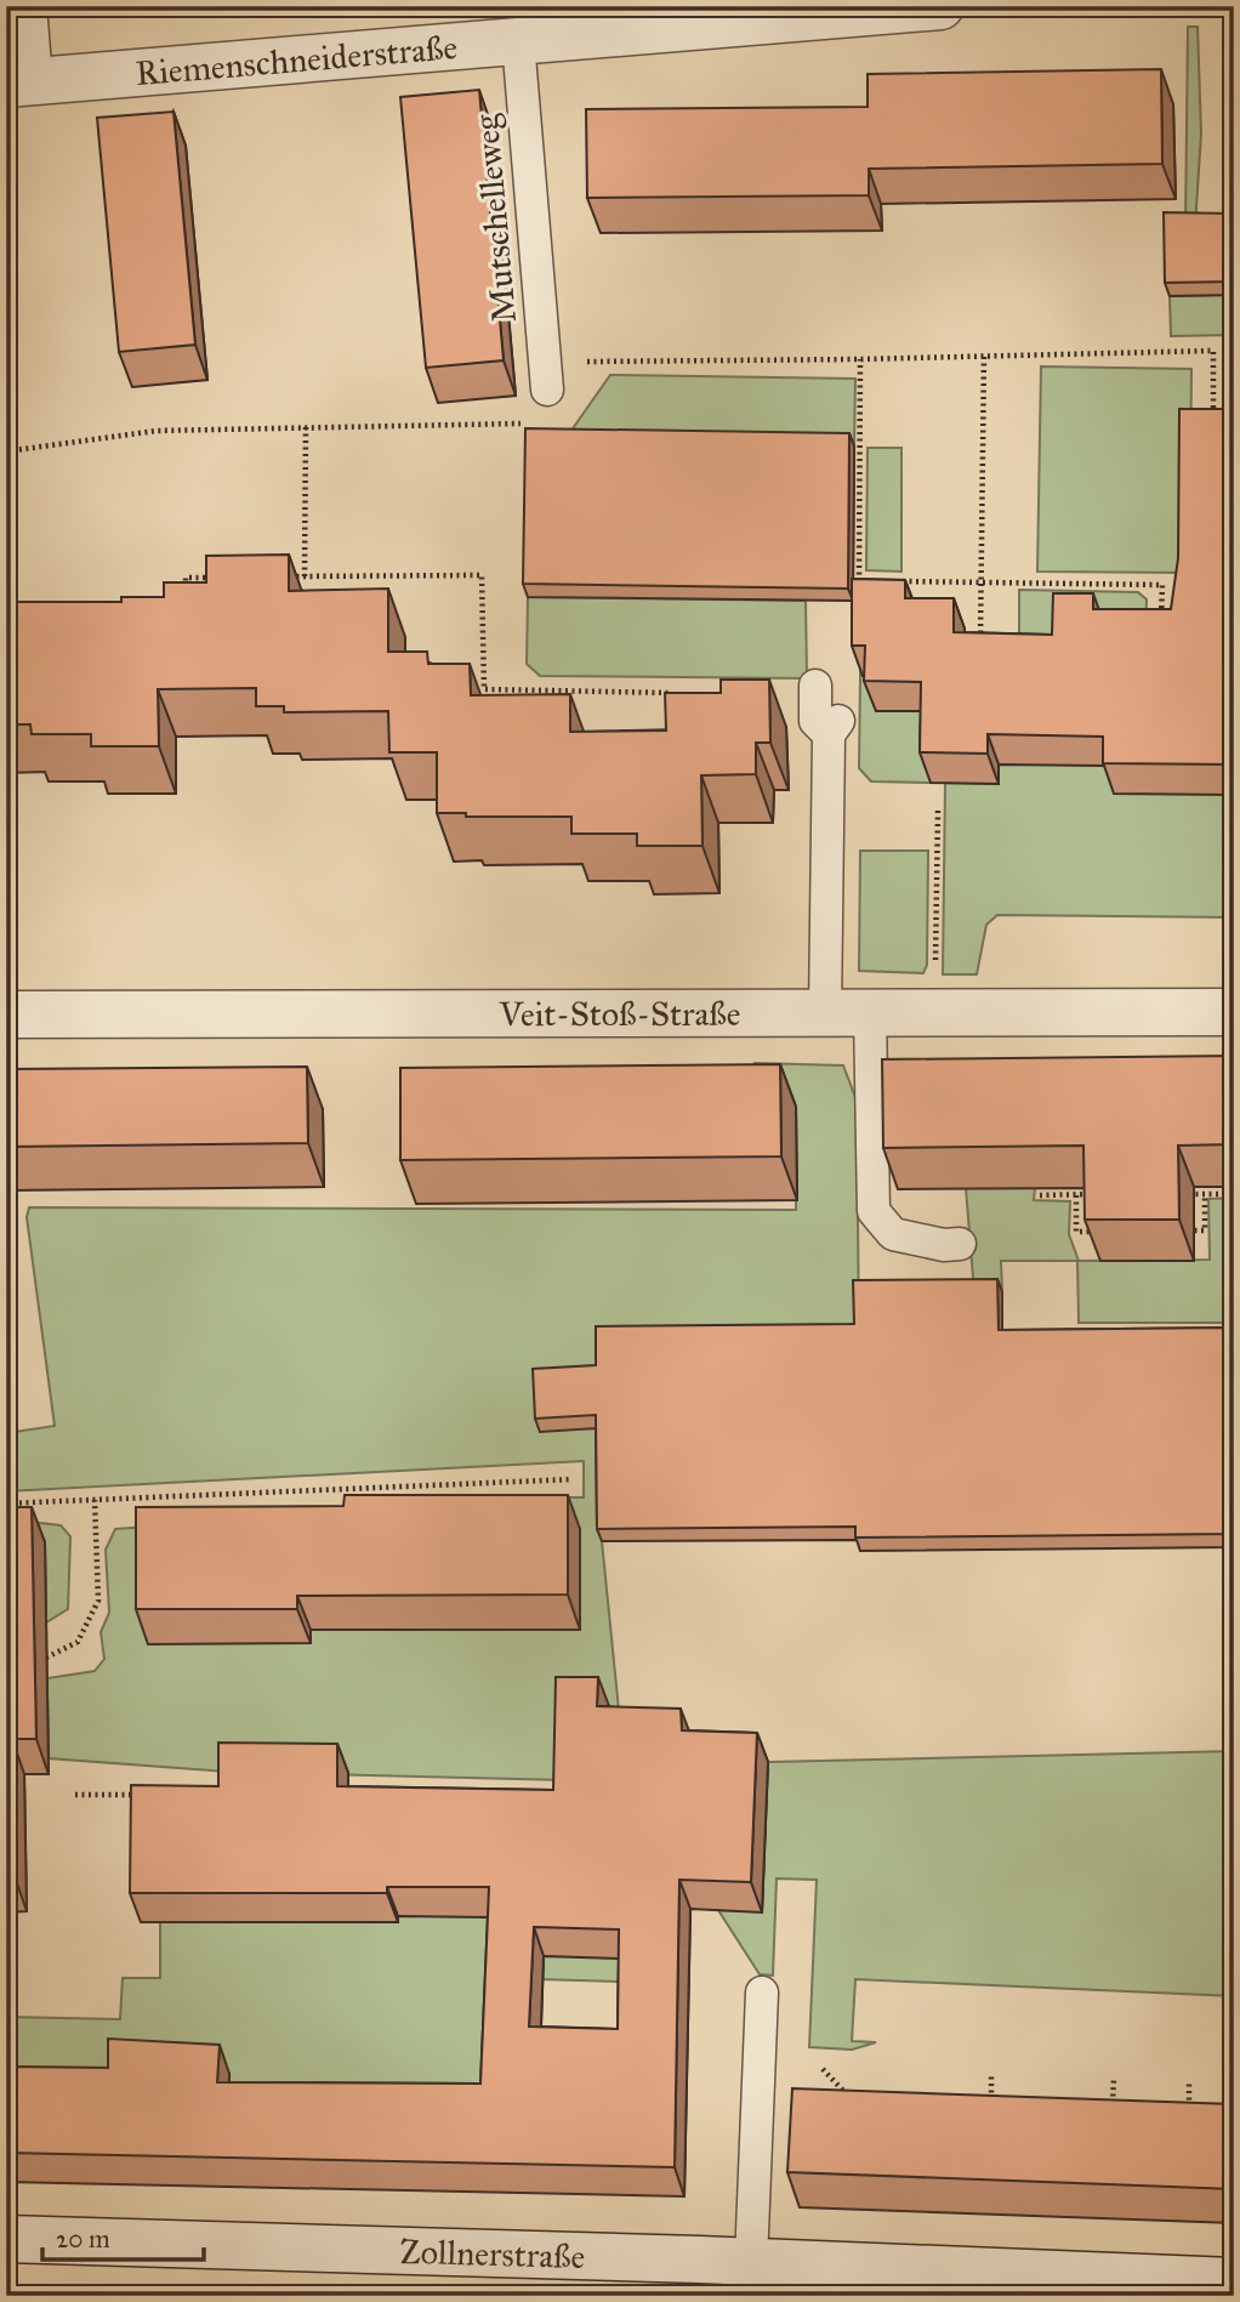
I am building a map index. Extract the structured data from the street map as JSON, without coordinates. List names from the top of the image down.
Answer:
{
  "streets": {
    "street": ["Riemenschneiderstraße", "Veit-Stoß-Straße", "Zollnerstraße"],
    "lane": ["Mutschelleweg"]
  },
  "crossings": [
    ["Riemenschneiderstraße", "Mutschelleweg"]
  ],
  "scale_bar": "20 m"
}
